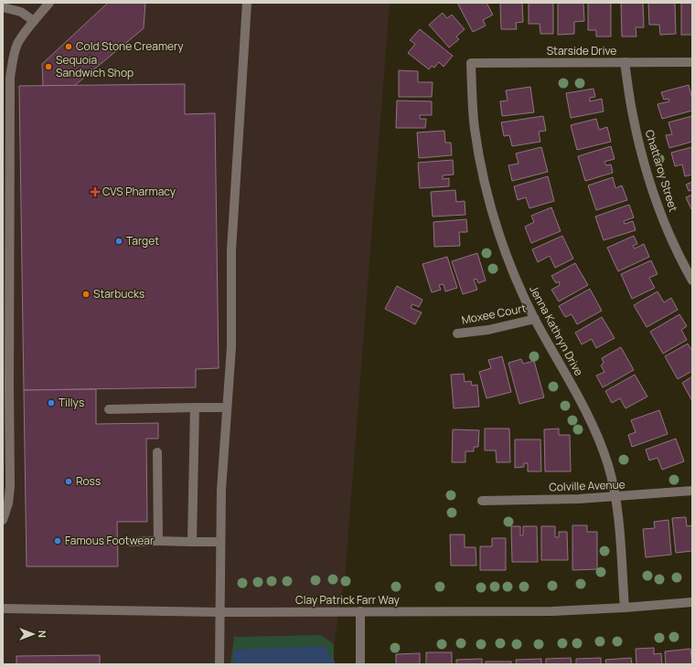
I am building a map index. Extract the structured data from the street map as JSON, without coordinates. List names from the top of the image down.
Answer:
{
  "streets": {
    "street": [
      "Starside Drive",
      "Chattaroy Street",
      "Moxee Court",
      "Jenna Kathryn Drive",
      "Colville Avenue",
      "Clay Patrick Farr Way"
    ]
  },
  "crossings": [
    ["Starside Drive", "Chattaroy Street"],
    ["Starside Drive", "Jenna Kathryn Drive"],
    ["Moxee Court", "Jenna Kathryn Drive"],
    ["Jenna Kathryn Drive", "Colville Avenue"],
    ["Jenna Kathryn Drive", "Clay Patrick Farr Way"]
  ],
  "places": {
    "other": [
      "Cold Stone Creamery",
      "Sequoia Sandwich Shop",
      "Target",
      "Starbucks",
      "Tillys",
      "Ross",
      "Famous Footwear"
    ],
    "health": ["CVS Pharmacy"]
  },
  "north": "right"
}
